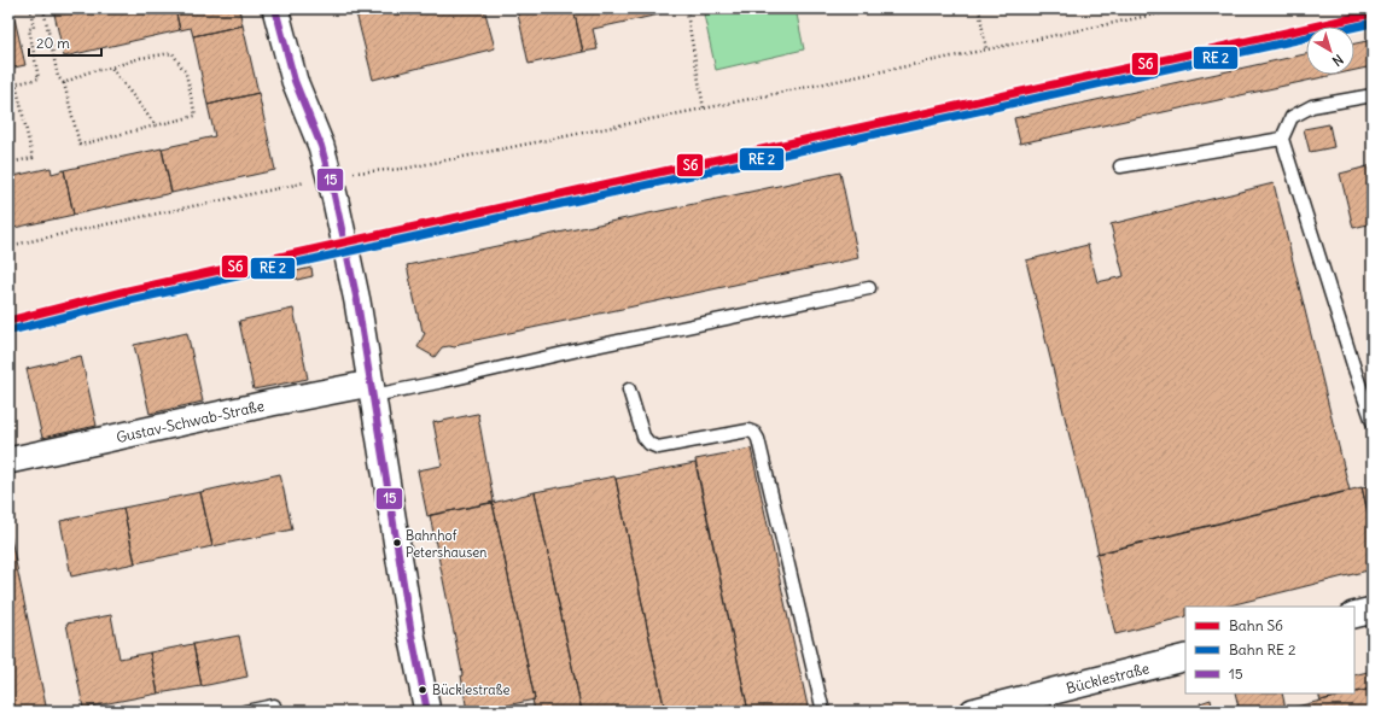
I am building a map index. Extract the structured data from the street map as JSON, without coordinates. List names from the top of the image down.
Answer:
{
  "streets": {
    "street": ["Gustav-Schwab-Straße", "Bücklestraße"]
  },
  "places": ["Bahnhof Petershausen", "Bücklestraße"],
  "lines": ["transit line 15", "rail line S6"],
  "legend": ["Bahn S6", "Bahn RE 2", "15"],
  "scale_bar": "20 m",
  "north": "bottom right"
}
